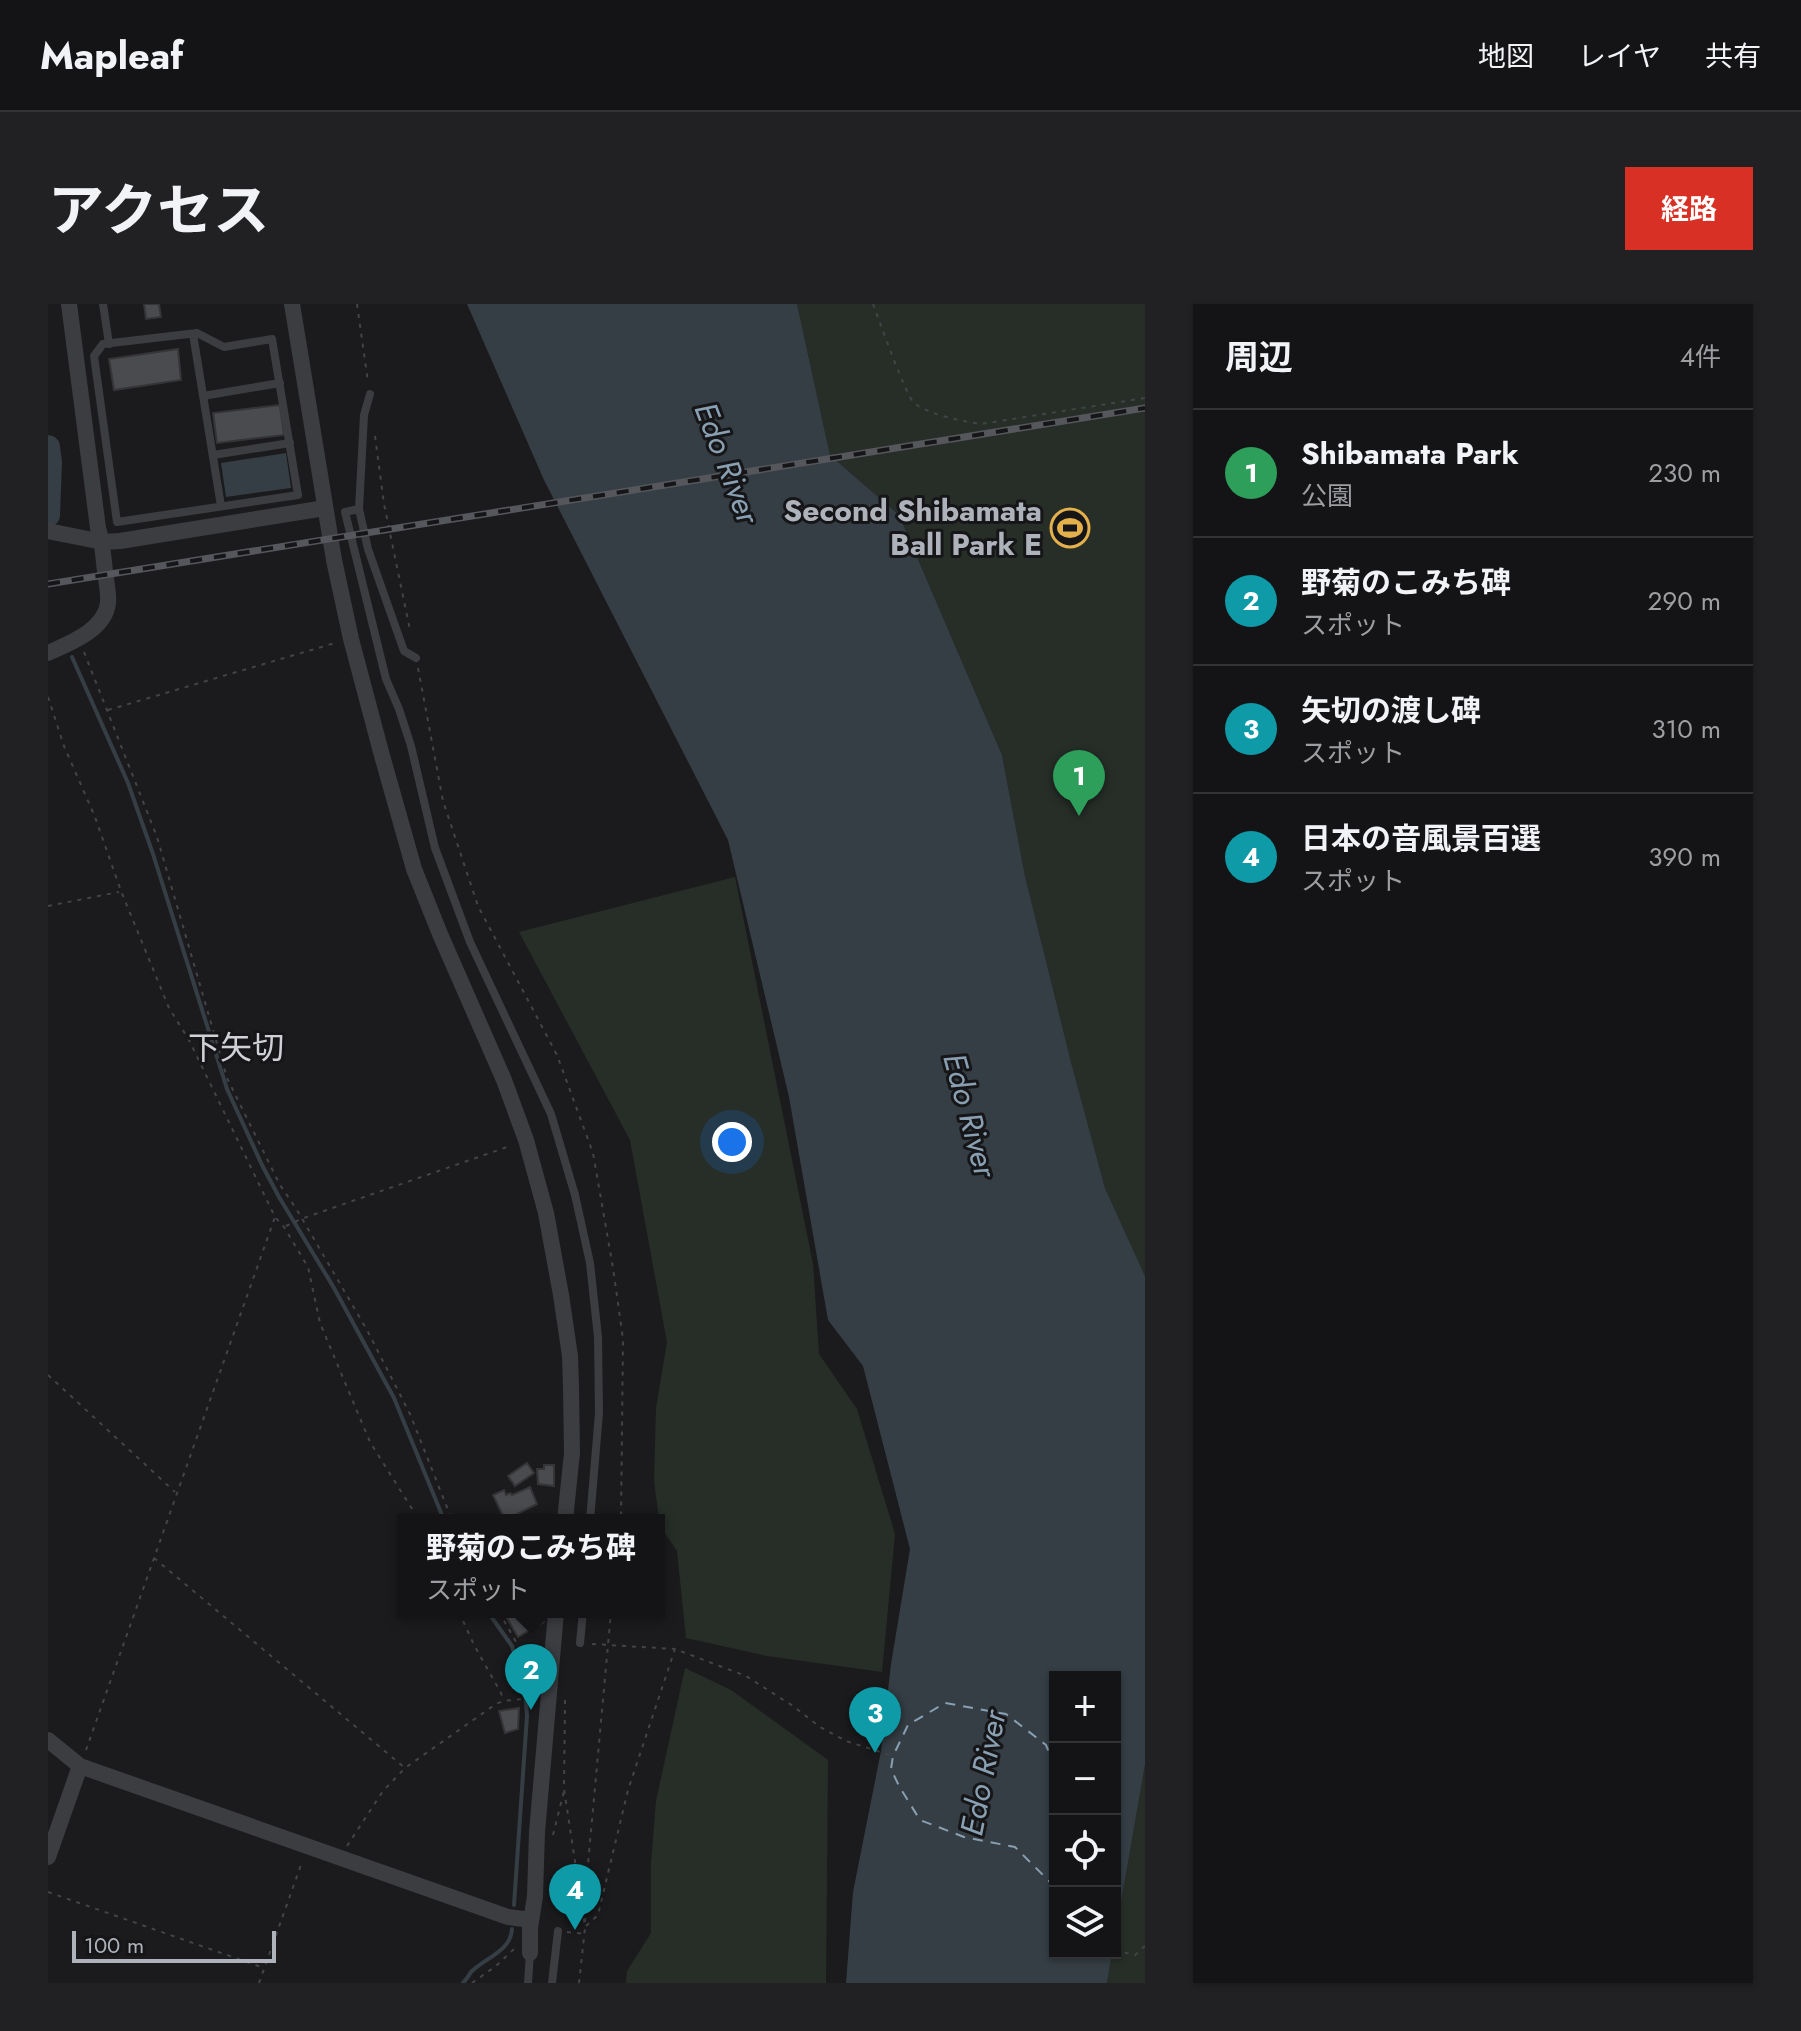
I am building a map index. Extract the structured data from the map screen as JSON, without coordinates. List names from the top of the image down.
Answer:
{
  "districts": ["下矢切"],
  "water": ["Edo River"],
  "places": {
    "sports": ["Second Shibamata Ball Park E"]
  },
  "scale_bar": "100 m",
  "page": {
    "header": "Mapleaf",
    "nav": ["地図", "レイヤ", "共有"],
    "title": "アクセス",
    "buttons": "経路",
    "heading": ["周辺", "4件"],
    "list": [
      {
        "mark": "1",
        "name": "Shibamata Park",
        "note": "公園",
        "value": "230 m"
      },
      {
        "mark": "2",
        "name": "野菊のこみち碑",
        "note": "スポット",
        "value": "290 m"
      },
      {
        "mark": "3",
        "name": "矢切の渡し碑",
        "note": "スポット",
        "value": "310 m"
      },
      {
        "mark": "4",
        "name": "日本の音風景百選",
        "note": "スポット",
        "value": "390 m"
      }
    ],
    "pins": [
      "1",
      "2",
      "3",
      "4"
    ],
    "popup": ["野菊のこみち碑", "スポット"],
    "map_buttons": ["+", "−"],
    "scale": "100 m"
  }
}
